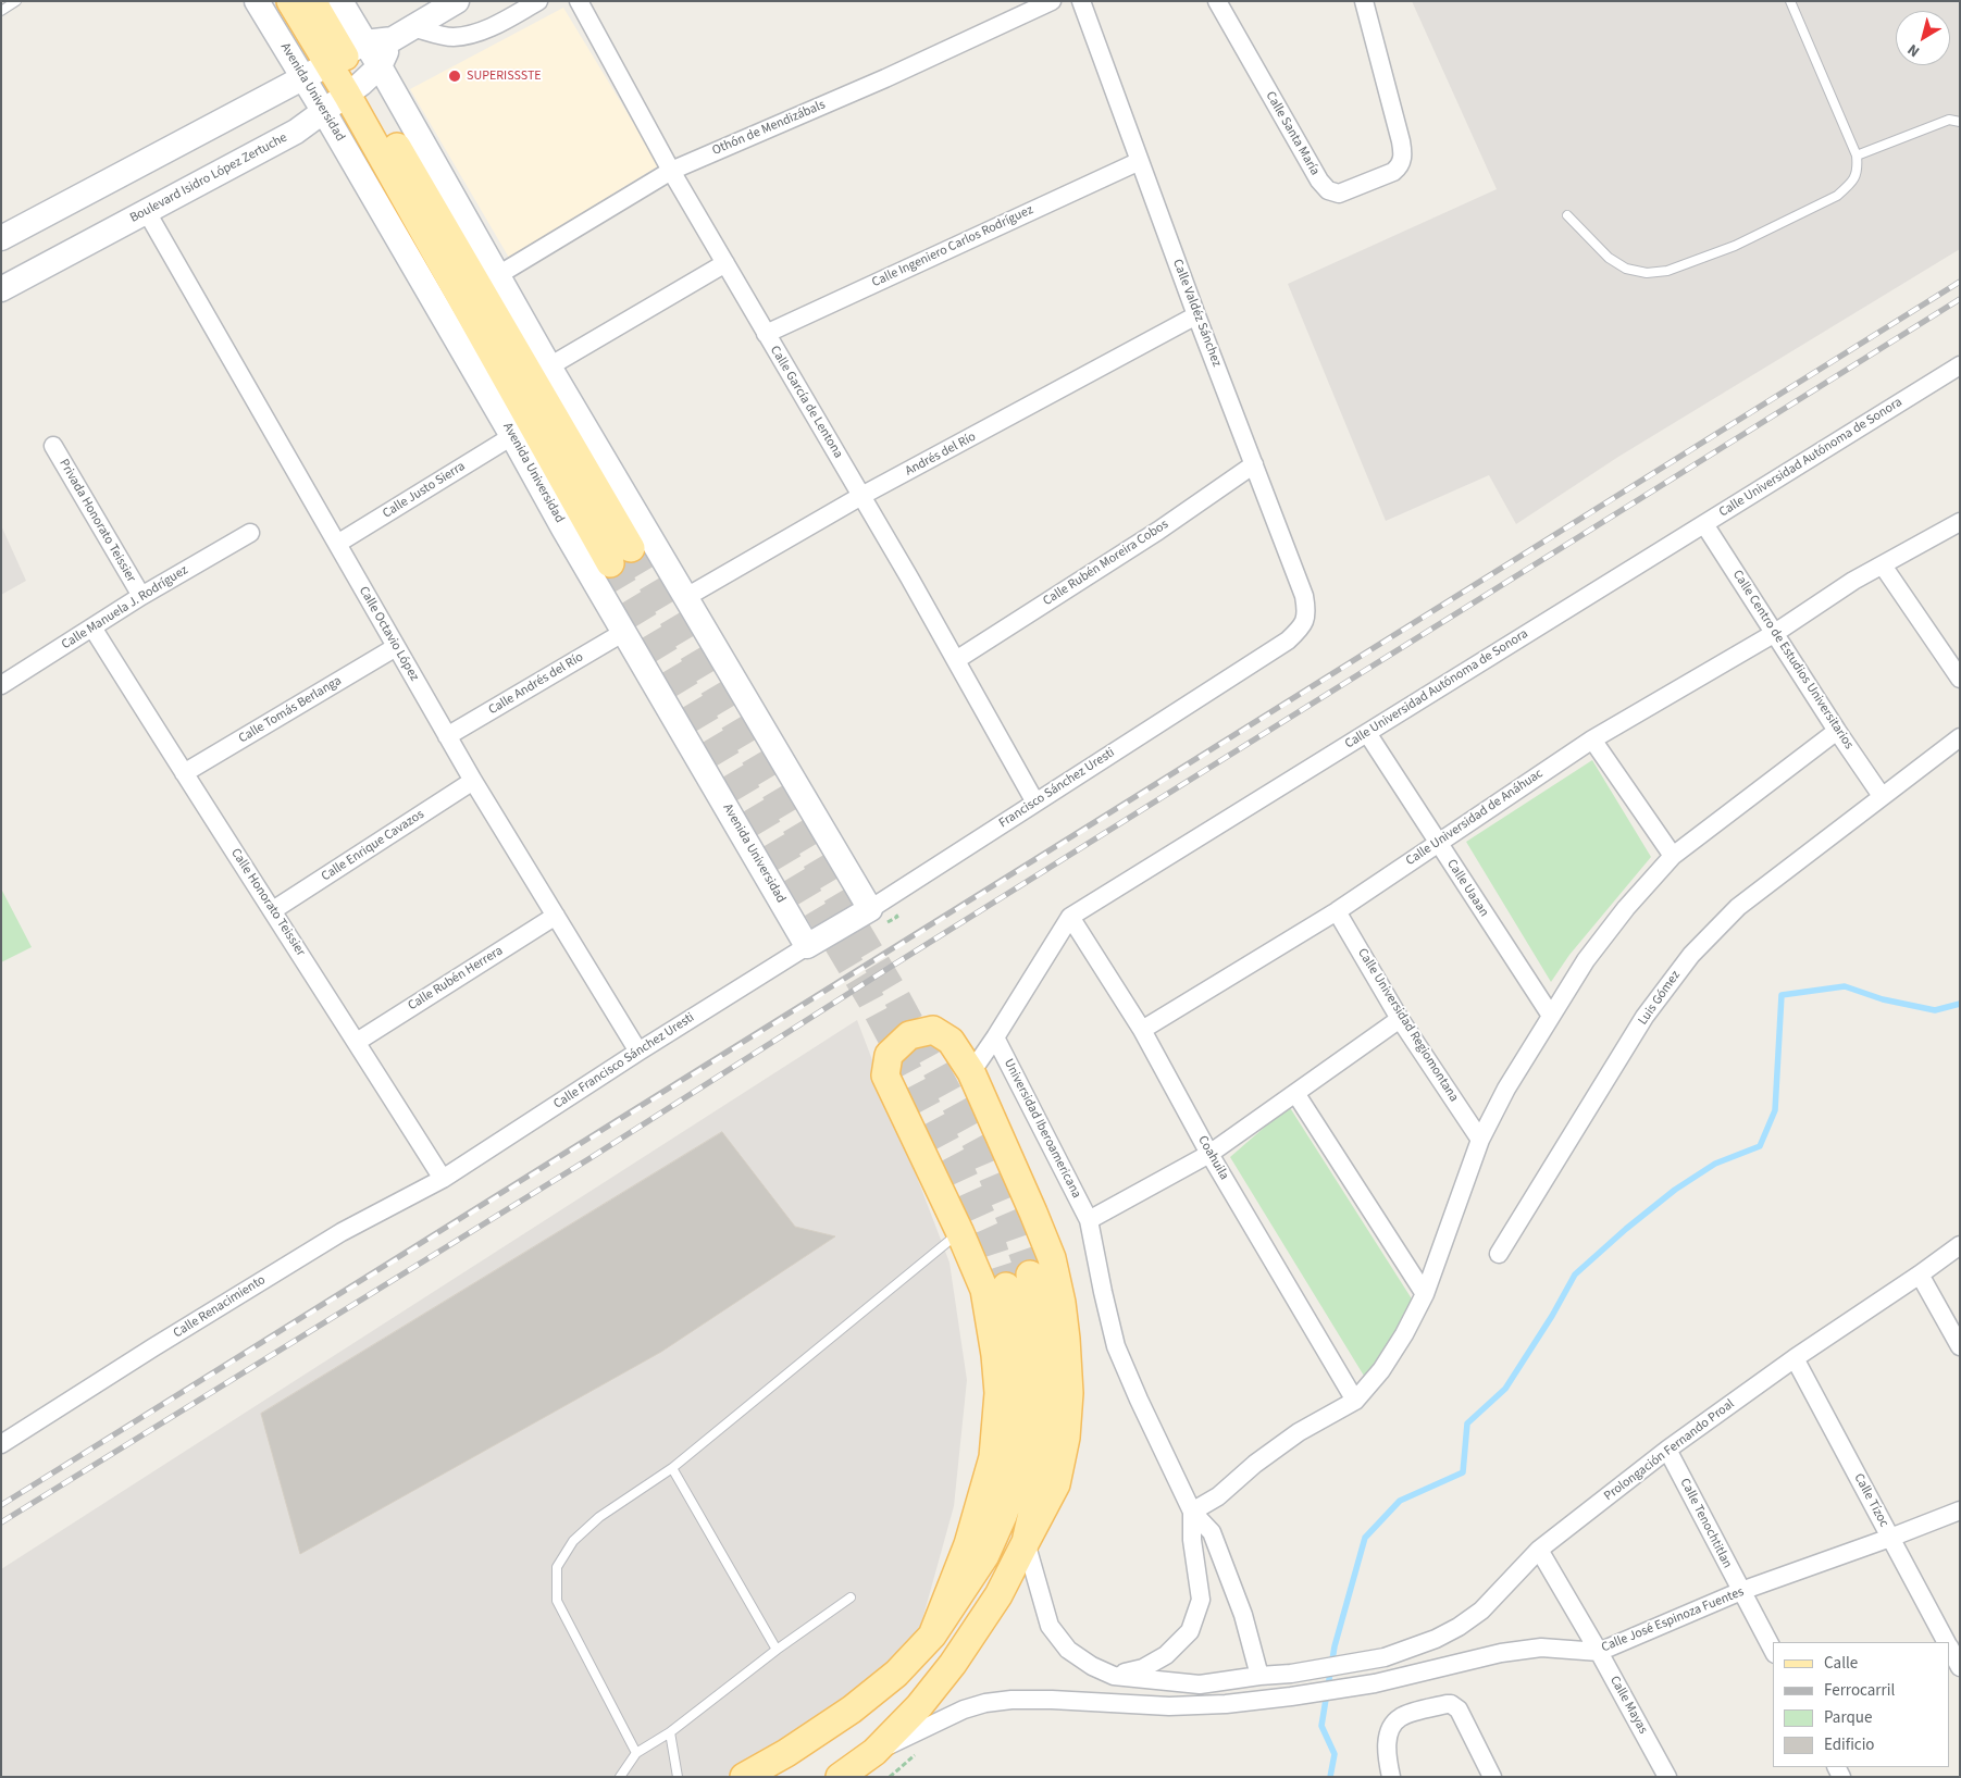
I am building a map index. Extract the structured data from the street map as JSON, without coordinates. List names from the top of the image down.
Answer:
{
  "streets": {
    "main road": ["Avenida Universidad"],
    "street": [
      "Othón de Mendizábals",
      "Calle Santa María",
      "Boulevard Isidro López Zertuche",
      "Calle Ingeniero Carlos Rodríguez",
      "Calle Valdéz Sánchez",
      "Calle García de Lentona",
      "Andrés del Río",
      "Calle Universidad Autónoma de Sonora",
      "Calle Justo Sierra",
      "Privada Honorato Teissier",
      "Calle Rubén Moreira Cobos",
      "Calle Manuela J. Rodríguez",
      "Calle Octavio López",
      "Calle Centro de Estudios Universitarios",
      "Calle Andrés del Río",
      "Calle Tomás Berlanga",
      "Francisco Sánchez Uresti",
      "Calle Universidad de Anáhuac",
      "Calle Enrique Cavazos",
      "Calle Uaaan",
      "Calle Honorato Teissier",
      "Calle Rubén Herrera",
      "Luis Gómez",
      "Calle Universidad Regiomontana",
      "Calle Francisco Sánchez Uresti",
      "Universidad Iberoamericana",
      "Coahuila",
      "Calle Renacimiento",
      "Prolongación Fernando Proal",
      "Calle Tízoc",
      "Calle Tenochtitlan",
      "Calle José Espinoza Fuentes",
      "Calle Mayas"
    ]
  },
  "crossings": [
    ["Avenida Universidad", "Othón de Mendizábals"],
    ["Avenida Universidad", "Boulevard Isidro López Zertuche"],
    ["Avenida Universidad", "Andrés del Río"],
    ["Avenida Universidad", "Calle Justo Sierra"],
    ["Avenida Universidad", "Calle Andrés del Río"],
    ["Avenida Universidad", "Francisco Sánchez Uresti"],
    ["Avenida Universidad", "Calle Francisco Sánchez Uresti"],
    ["Othón de Mendizábals", "Calle García de Lentona"],
    ["Boulevard Isidro López Zertuche", "Calle Octavio López"],
    ["Calle Ingeniero Carlos Rodríguez", "Calle Valdéz Sánchez"],
    ["Calle Ingeniero Carlos Rodríguez", "Calle García de Lentona"],
    ["Calle Valdéz Sánchez", "Andrés del Río"],
    ["Calle Valdéz Sánchez", "Calle Rubén Moreira Cobos"],
    ["Calle Valdéz Sánchez", "Francisco Sánchez Uresti"],
    ["Calle García de Lentona", "Andrés del Río"],
    ["Calle García de Lentona", "Calle Rubén Moreira Cobos"],
    ["Calle García de Lentona", "Francisco Sánchez Uresti"],
    ["Calle Universidad Autónoma de Sonora", "Calle Centro de Estudios Universitarios"],
    ["Calle Universidad Autónoma de Sonora", "Calle Uaaan"],
    ["Calle Universidad Autónoma de Sonora", "Universidad Iberoamericana"],
    ["Calle Universidad Autónoma de Sonora", "Coahuila"],
    ["Calle Justo Sierra", "Calle Octavio López"],
    ["Privada Honorato Teissier", "Calle Manuela J. Rodríguez"],
    ["Calle Manuela J. Rodríguez", "Calle Honorato Teissier"],
    ["Calle Octavio López", "Calle Andrés del Río"],
    ["Calle Octavio López", "Calle Tomás Berlanga"],
    ["Calle Octavio López", "Calle Enrique Cavazos"],
    ["Calle Octavio López", "Calle Rubén Herrera"],
    ["Calle Octavio López", "Calle Francisco Sánchez Uresti"],
    ["Calle Centro de Estudios Universitarios", "Calle Universidad de Anáhuac"],
    ["Calle Centro de Estudios Universitarios", "Luis Gómez"],
    ["Calle Tomás Berlanga", "Calle Honorato Teissier"],
    ["Francisco Sánchez Uresti", "Calle Francisco Sánchez Uresti"],
    ["Calle Universidad de Anáhuac", "Calle Uaaan"],
    ["Calle Universidad de Anáhuac", "Calle Universidad Regiomontana"],
    ["Calle Universidad de Anáhuac", "Coahuila"],
    ["Calle Enrique Cavazos", "Calle Honorato Teissier"],
    ["Calle Honorato Teissier", "Calle Rubén Herrera"],
    ["Calle Honorato Teissier", "Calle Francisco Sánchez Uresti"],
    ["Calle Honorato Teissier", "Calle Renacimiento"],
    ["Calle Francisco Sánchez Uresti", "Calle Renacimiento"],
    ["Prolongación Fernando Proal", "Calle Tízoc"],
    ["Prolongación Fernando Proal", "Calle Tenochtitlan"],
    ["Prolongación Fernando Proal", "Calle Mayas"],
    ["Calle Tízoc", "Calle José Espinoza Fuentes"],
    ["Calle Tenochtitlan", "Calle José Espinoza Fuentes"],
    ["Calle José Espinoza Fuentes", "Calle Mayas"]
  ],
  "places": ["SUPERISSSTE"],
  "legend": [
    "Calle",
    "Ferrocarril",
    "Parque",
    "Edificio"
  ],
  "north": "bottom left"
}
